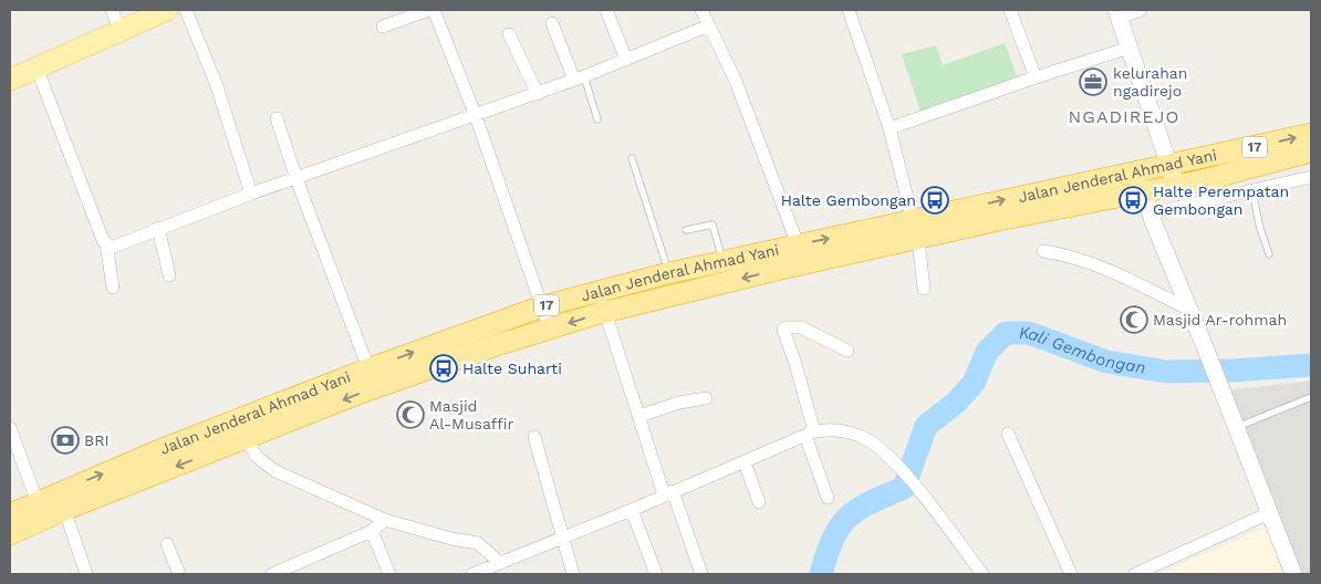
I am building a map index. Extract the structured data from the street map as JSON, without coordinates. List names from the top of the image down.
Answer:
{
  "streets": {
    "highway": ["17", "Jalan Jenderal Ahmad Yani"]
  },
  "districts": ["NGADIREJO"],
  "water": ["Kali Gembongan"],
  "places": {
    "office": ["kelurahan ngadirejo"],
    "bus stop": ["Halte Gembongan", "Halte Perempatan Gembongan", "Halte Suharti"],
    "mosque": ["Masjid Ar-rohmah", "Masjid Al-Musaffir"],
    "bank": ["BRI"]
  }
}
